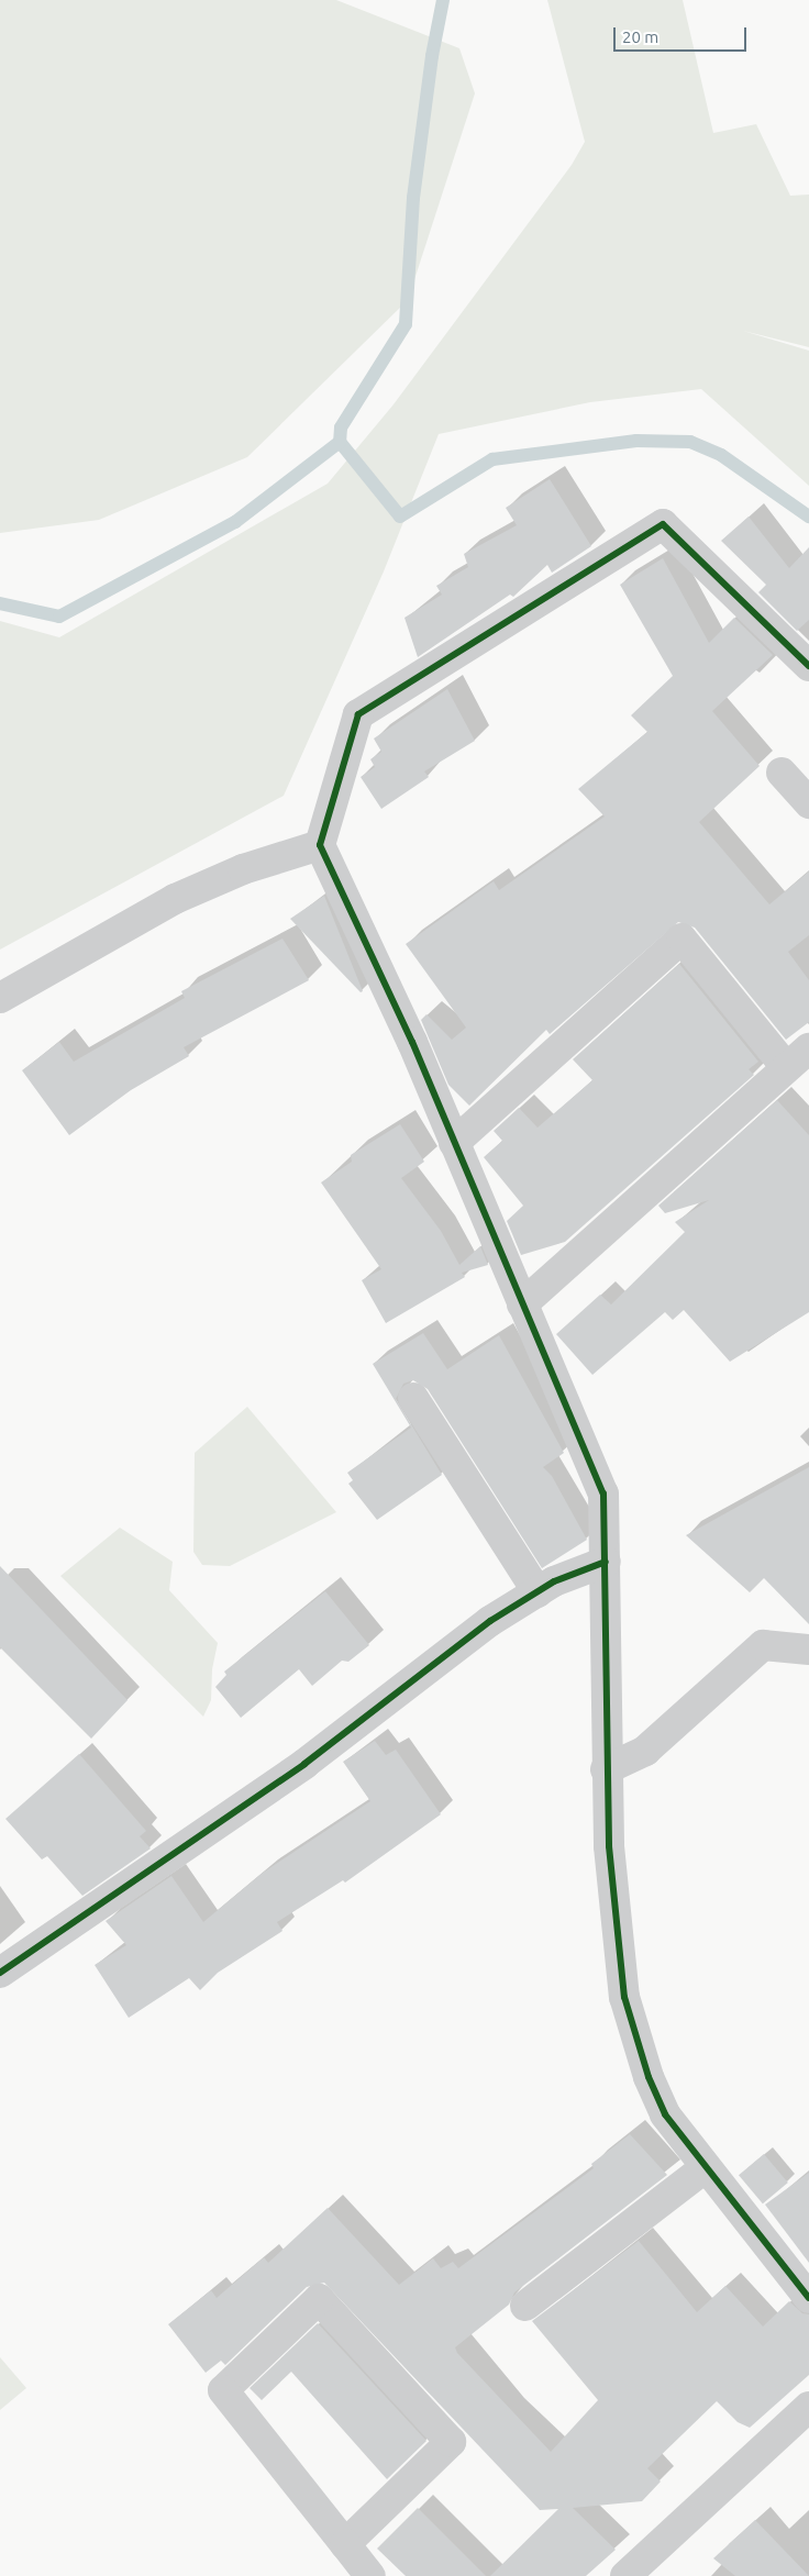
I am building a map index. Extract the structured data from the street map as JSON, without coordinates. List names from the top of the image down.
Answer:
{
  "scale_bar": "20 m"
}
